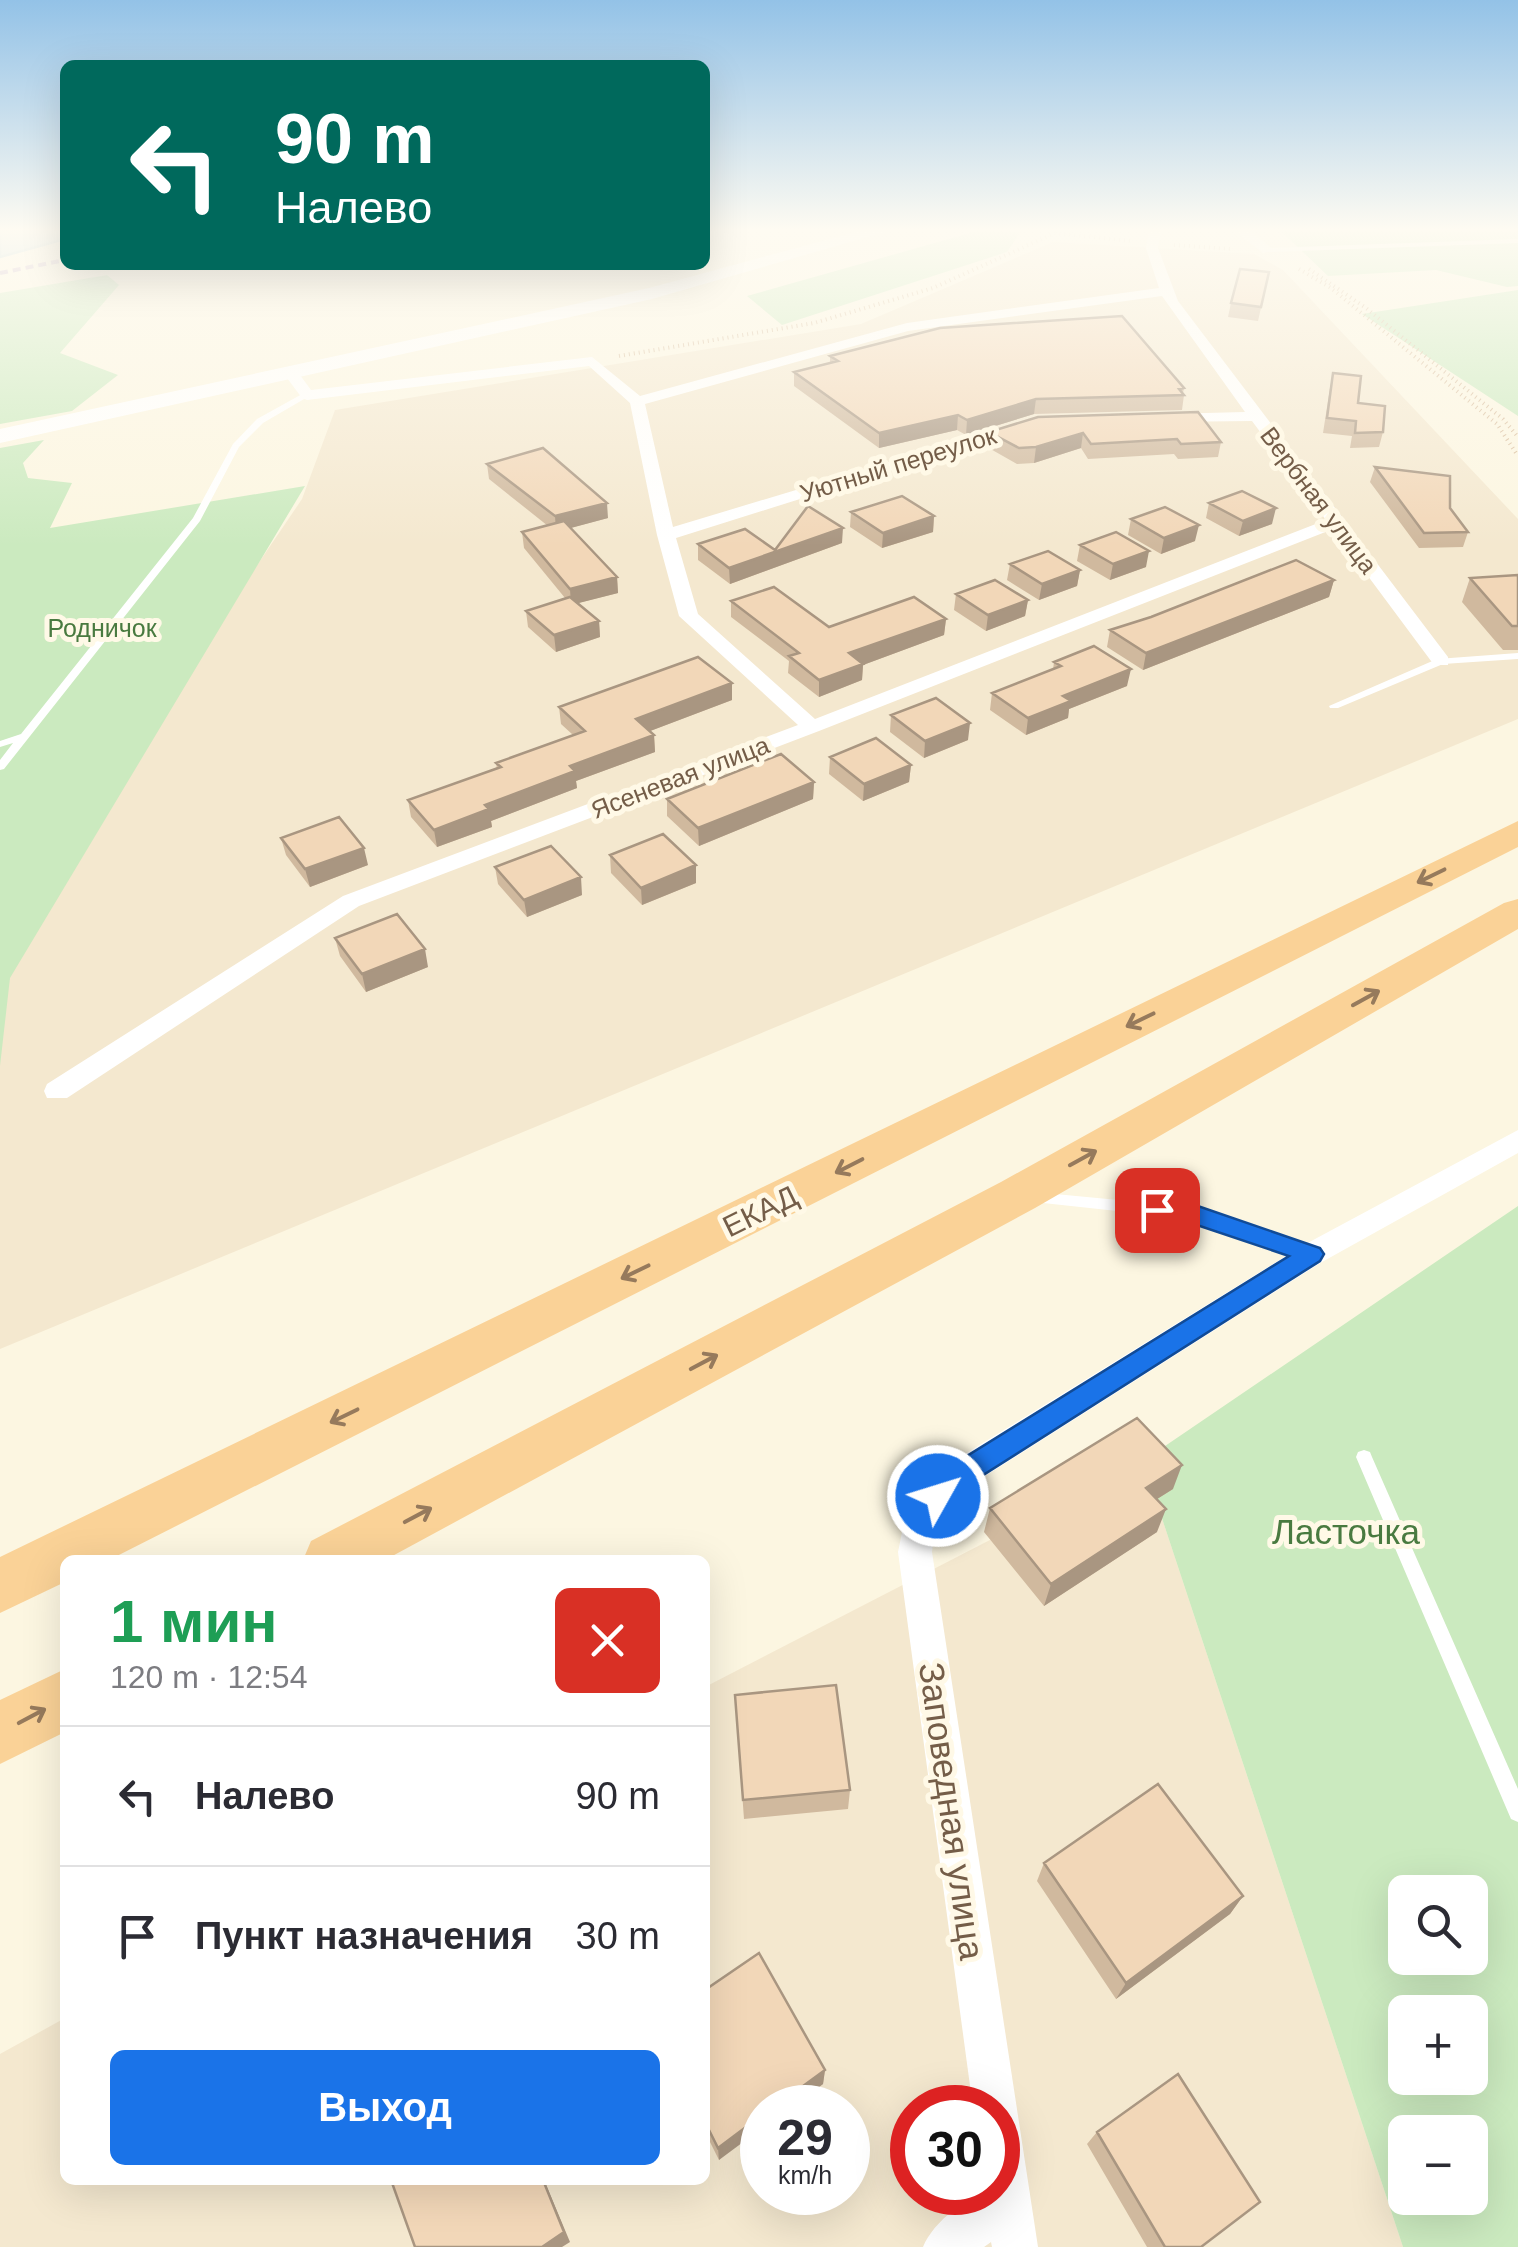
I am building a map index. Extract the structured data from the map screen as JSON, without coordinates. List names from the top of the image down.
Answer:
{
  "streets": {
    "highway": ["ЕКАД"],
    "street": [
      "Уютный переулок",
      "Вербная улица",
      "Ясеневая улица",
      "Заповедная улица"
    ]
  },
  "crossings": [
    ["Вербная улица", "Ясеневая улица"]
  ],
  "parks": ["Родничок", "Ласточка"],
  "page": {
    "turn": ["90 m", "Налево"],
    "heading": ["1 мин", "120 m · 12:54"],
    "list": [
      {
        "name": "Налево",
        "value": "90 m"
      },
      {
        "name": "Пункт назначения",
        "value": "30 m"
      }
    ],
    "map_buttons": ["+", "−"],
    "buttons": "Выход",
    "speed": "29 km/h",
    "limit": "30"
  }
}
